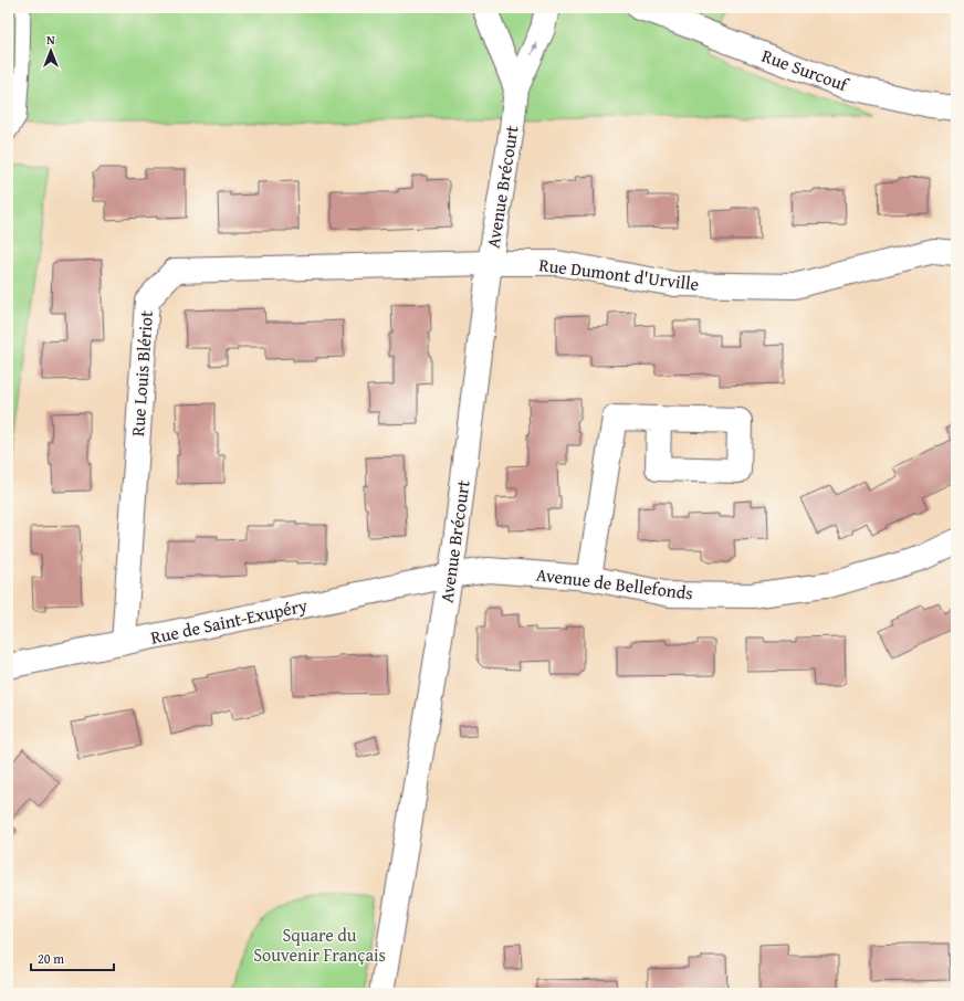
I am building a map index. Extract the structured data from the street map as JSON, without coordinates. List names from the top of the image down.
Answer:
{
  "streets": {
    "street": [
      "Rue Surcouf",
      "Avenue Brécourt",
      "Rue Dumont d'Urville",
      "Rue Louis Blériot",
      "Avenue de Bellefonds",
      "Rue de Saint-Exupéry"
    ]
  },
  "crossings": [
    ["Avenue Brécourt", "Rue Dumont d'Urville"],
    ["Avenue Brécourt", "Rue Louis Blériot"],
    ["Avenue Brécourt", "Avenue de Bellefonds"],
    ["Avenue Brécourt", "Rue de Saint-Exupéry"],
    ["Rue Dumont d'Urville", "Rue Louis Blériot"],
    ["Rue Louis Blériot", "Rue de Saint-Exupéry"],
    ["Avenue de Bellefonds", "Rue de Saint-Exupéry"]
  ],
  "parks": ["Square du Souvenir Français"],
  "scale_bar": "20 m",
  "north": "top"
}
